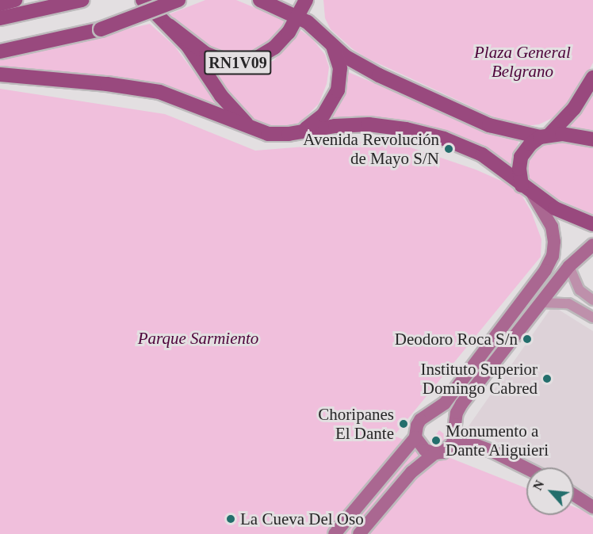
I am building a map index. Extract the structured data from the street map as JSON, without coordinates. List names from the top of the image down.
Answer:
{
  "streets": {
    "main road": ["RN1V09"]
  },
  "parks": ["Plaza General Belgrano", "Parque Sarmiento"],
  "places": [
    "Avenida Revolución de Mayo S/N",
    "Deodoro Roca S/n",
    "Instituto Superior Domingo Cabred",
    "Choripanes El Dante",
    "Monumento a Dante Aliguieri",
    "La Cueva Del Oso"
  ],
  "north": "top left"
}
